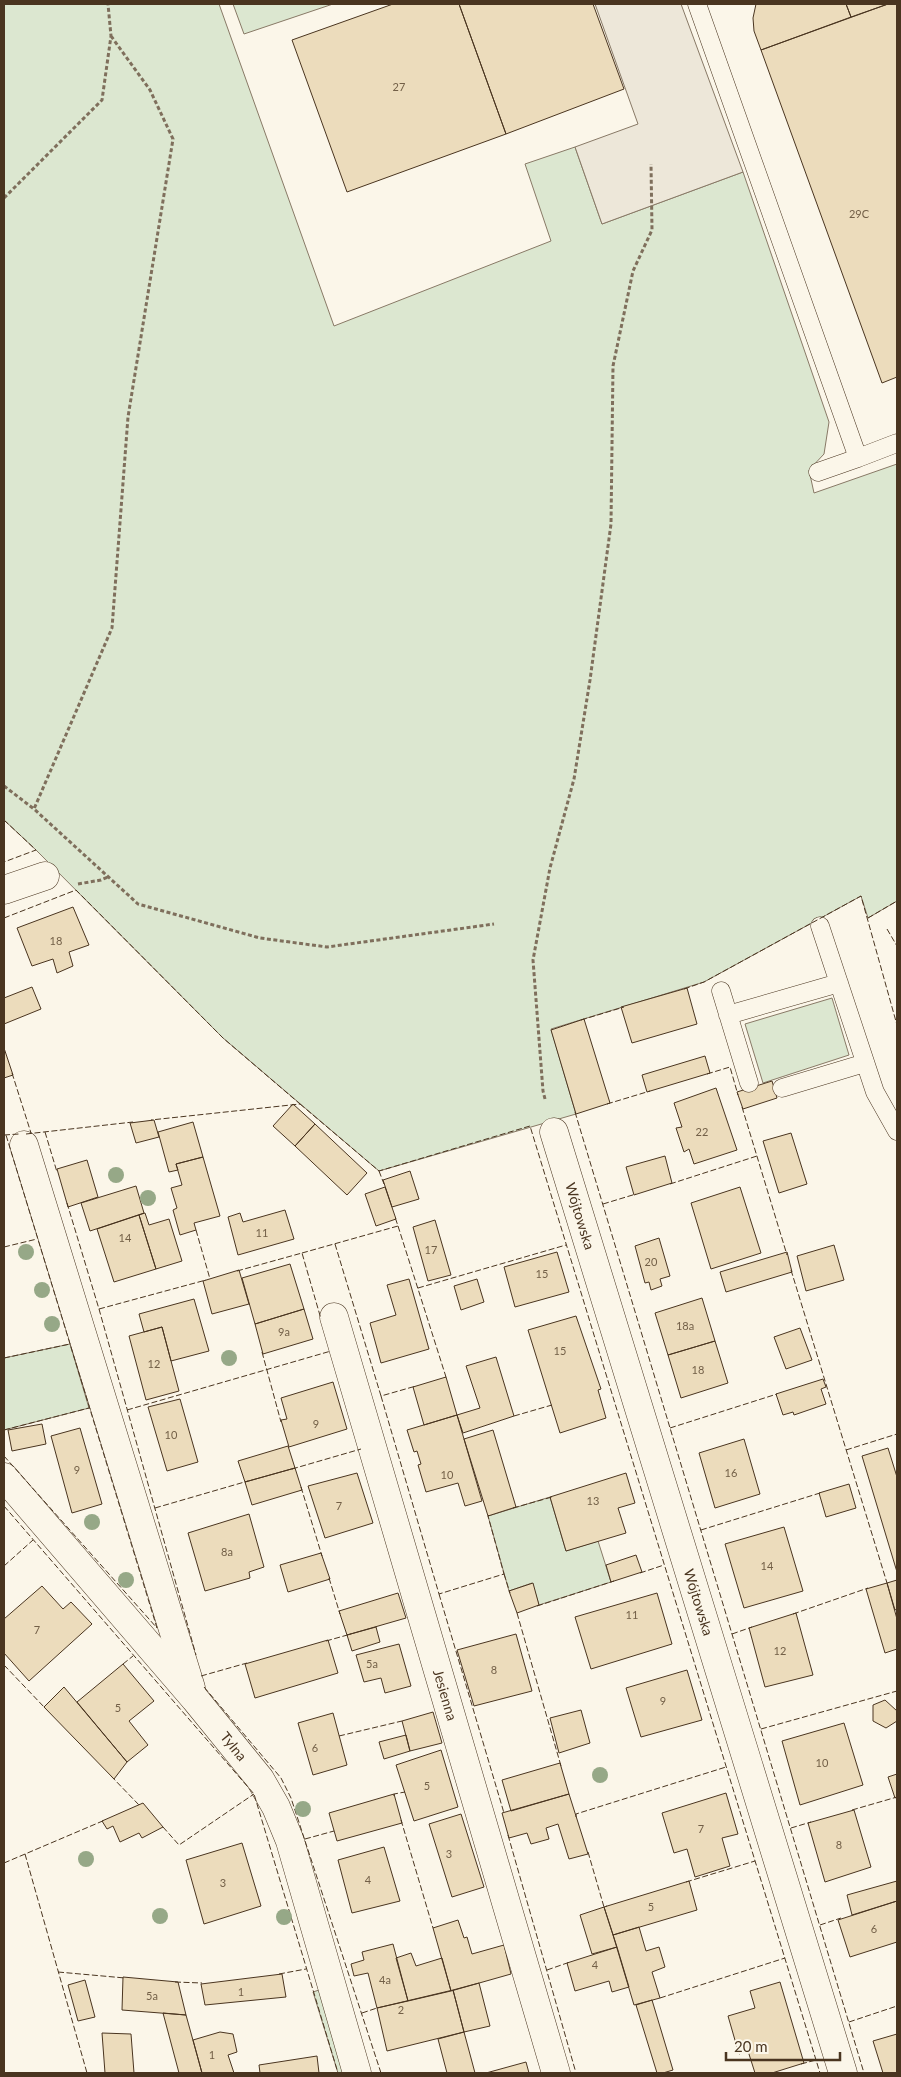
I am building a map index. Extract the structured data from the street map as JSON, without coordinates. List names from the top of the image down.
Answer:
{
  "streets": {
    "street": ["Wójtowska", "Jesienna", "Tylna"]
  },
  "house_numbers": [
    "27",
    "29C",
    "18",
    "22",
    "11",
    "14",
    "17",
    "20",
    "15",
    "18a",
    "9a",
    "15",
    "12",
    "18",
    "9",
    "10",
    "9",
    "16",
    "10",
    "13",
    "7",
    "8a",
    "14",
    "11",
    "7",
    "12",
    "5a",
    "8",
    "9",
    "5",
    "6",
    "10",
    "5",
    "7",
    "8",
    "3",
    "4",
    "3",
    "5",
    "6",
    "4",
    "4a",
    "1",
    "5a",
    "2",
    "1"
  ],
  "scale_bar": "20 m"
}
